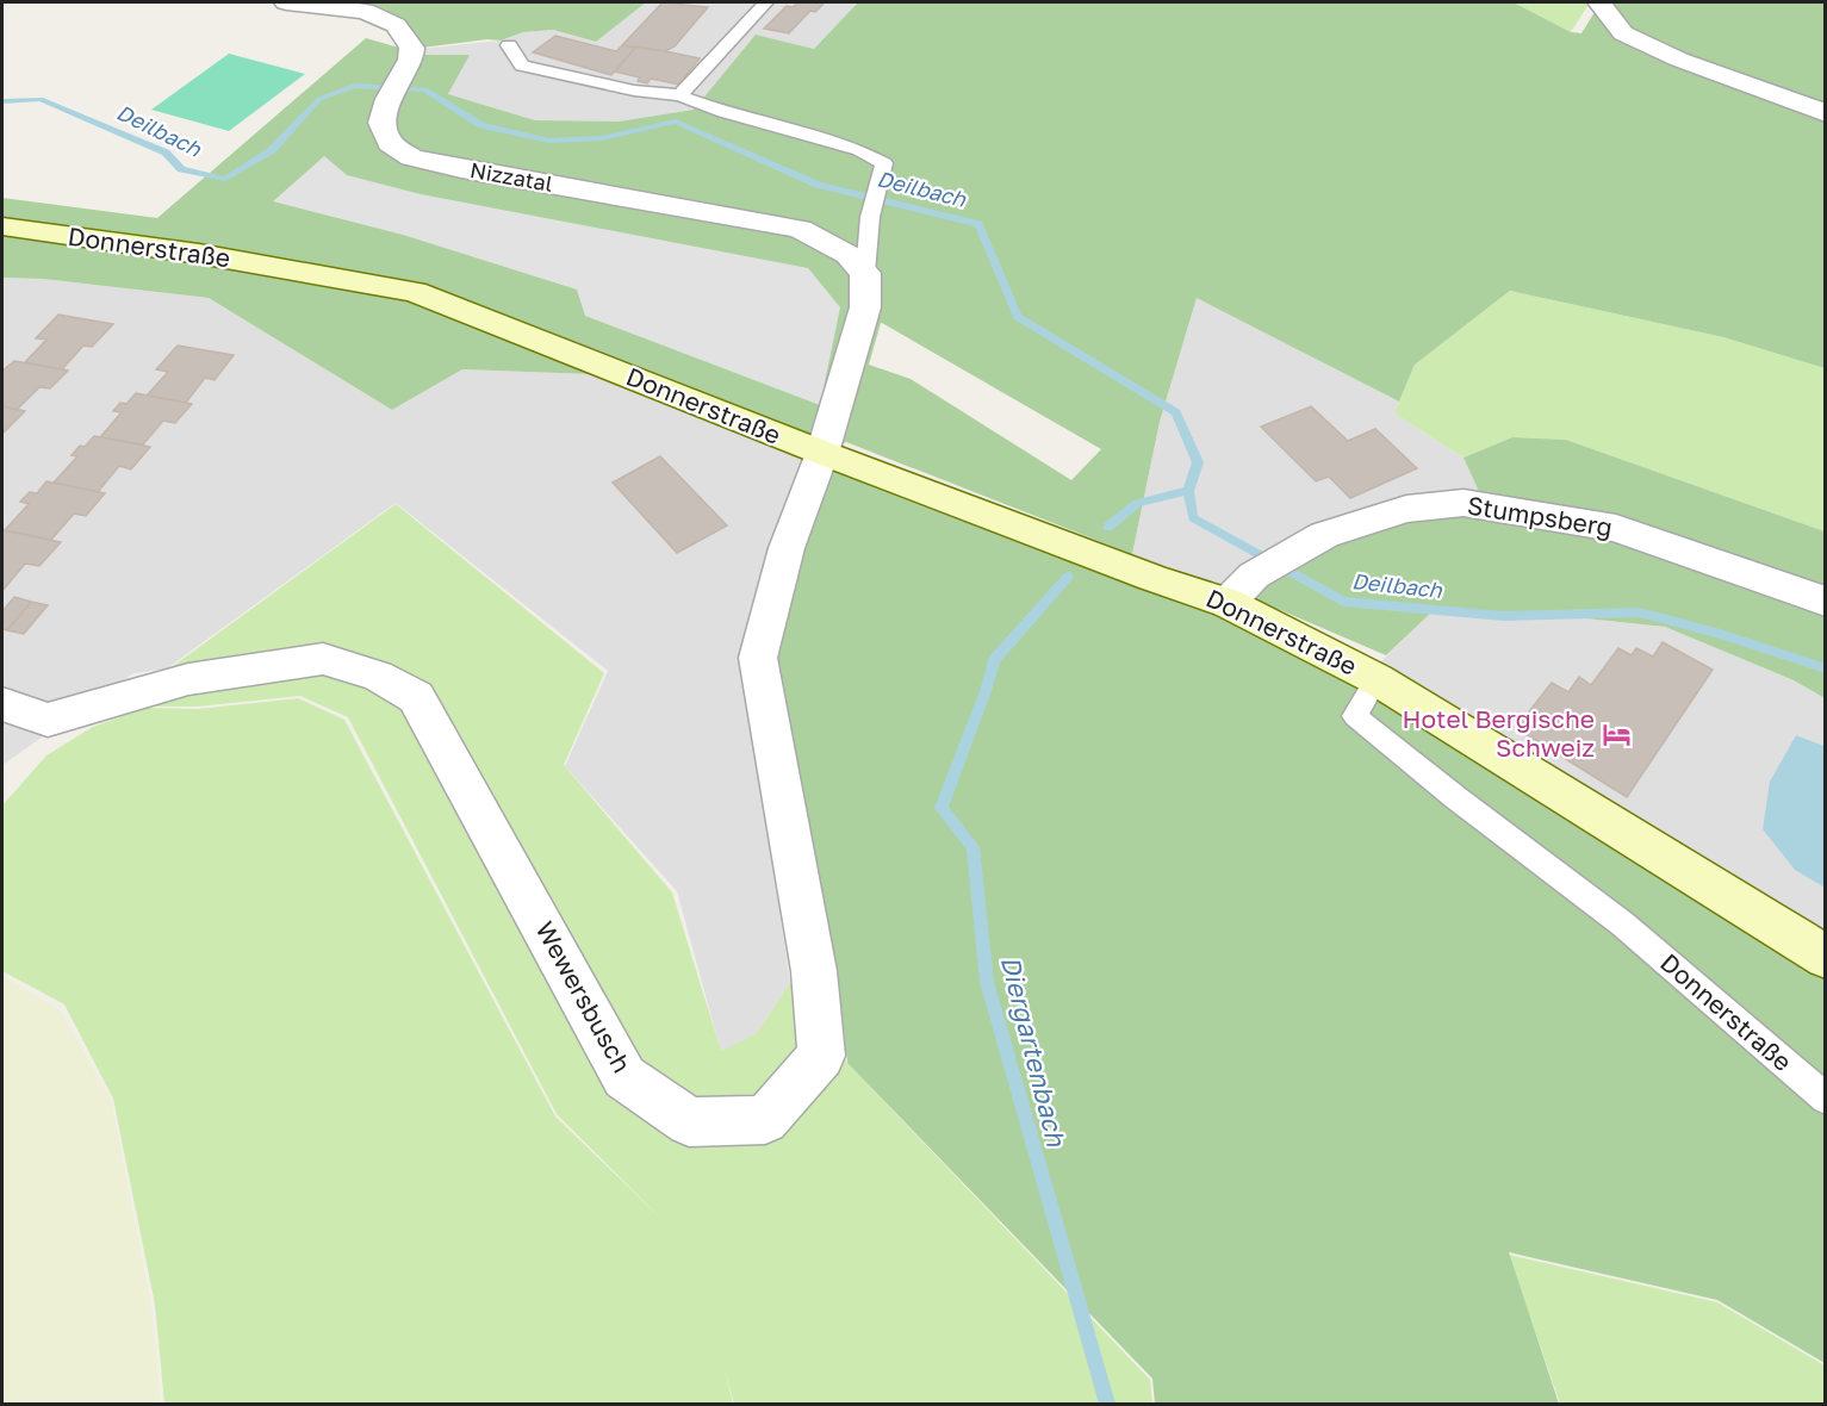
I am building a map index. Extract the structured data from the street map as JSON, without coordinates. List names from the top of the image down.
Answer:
{
  "streets": {
    "main road": ["Donnerstraße"],
    "street": ["Nizzatal", "Stumpsberg", "Wewersbusch"]
  },
  "crossings": [
    ["Donnerstraße", "Stumpsberg"],
    ["Donnerstraße", "Wewersbusch"]
  ],
  "water": ["Deilbach", "Diergartenbach"],
  "places": {
    "hotel": ["Hotel Bergische Schweiz"]
  }
}
